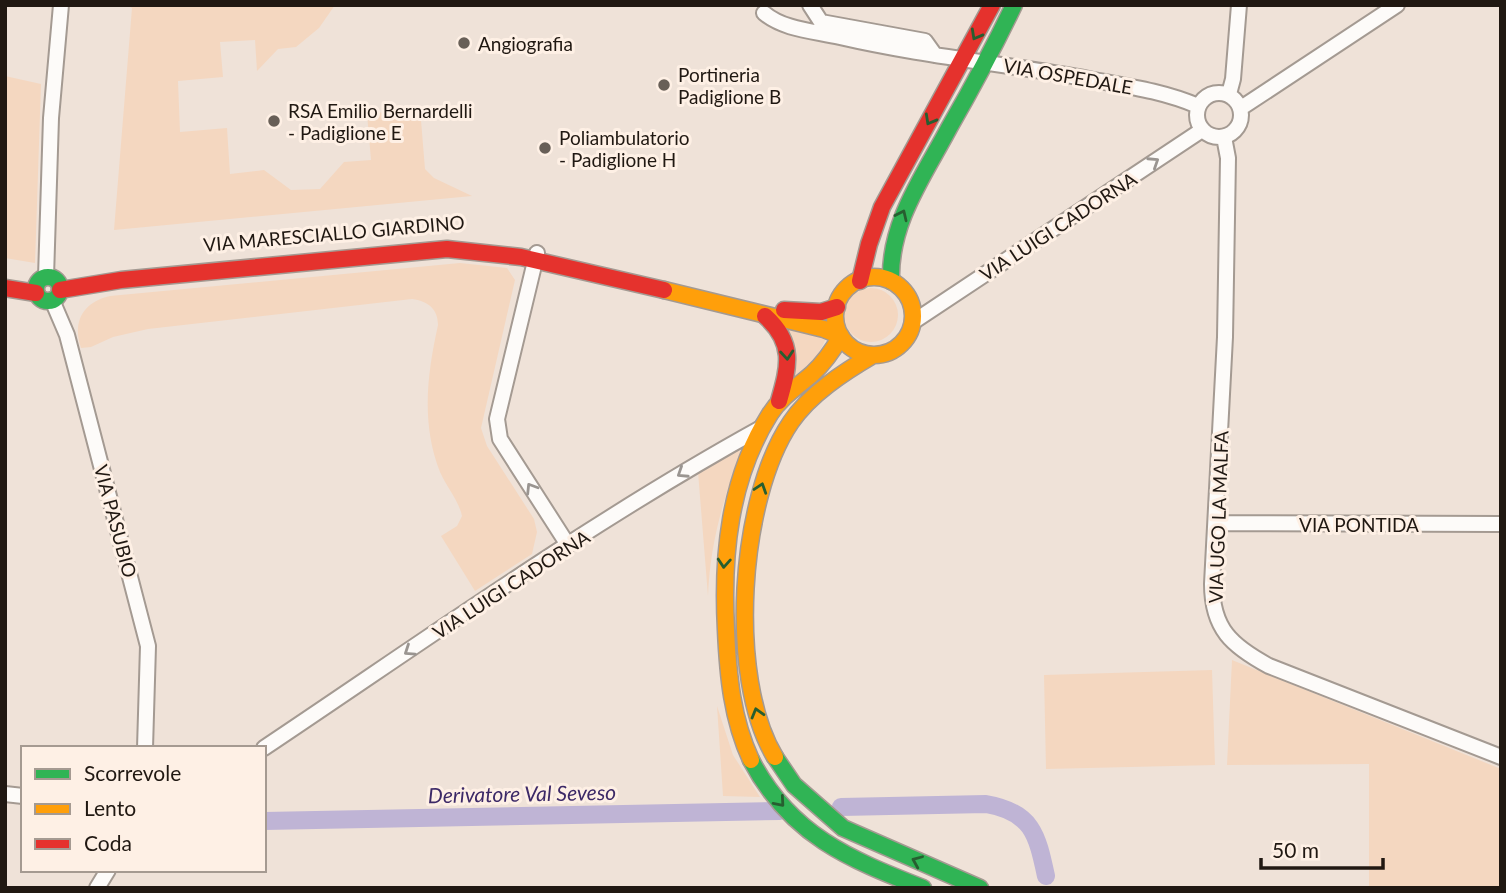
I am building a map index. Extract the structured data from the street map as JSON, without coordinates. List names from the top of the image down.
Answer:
{
  "streets": {
    "main road": ["VIA MARESCIALLO GIARDINO"],
    "street": [
      "VIA OSPEDALE",
      "VIA LUIGI CADORNA",
      "VIA UGO LA MALFA",
      "VIA PASUBIO",
      "VIA PONTIDA"
    ]
  },
  "crossings": [
    ["VIA OSPEDALE", "VIA LUIGI CADORNA"],
    ["VIA OSPEDALE", "VIA UGO LA MALFA"],
    ["VIA LUIGI CADORNA", "VIA MARESCIALLO GIARDINO"],
    ["VIA LUIGI CADORNA", "VIA UGO LA MALFA"],
    ["VIA MARESCIALLO GIARDINO", "VIA PASUBIO"],
    ["VIA UGO LA MALFA", "VIA PONTIDA"]
  ],
  "water": ["Derivatore Val Seveso"],
  "places": [
    "Angiografia",
    "Portineria Padiglione B",
    "RSA Emilio Bernardelli - Padiglione E",
    "Poliambulatorio - Padiglione H"
  ],
  "legend": ["Scorrevole", "Lento", "Coda"],
  "scale_bar": "50 m"
}
